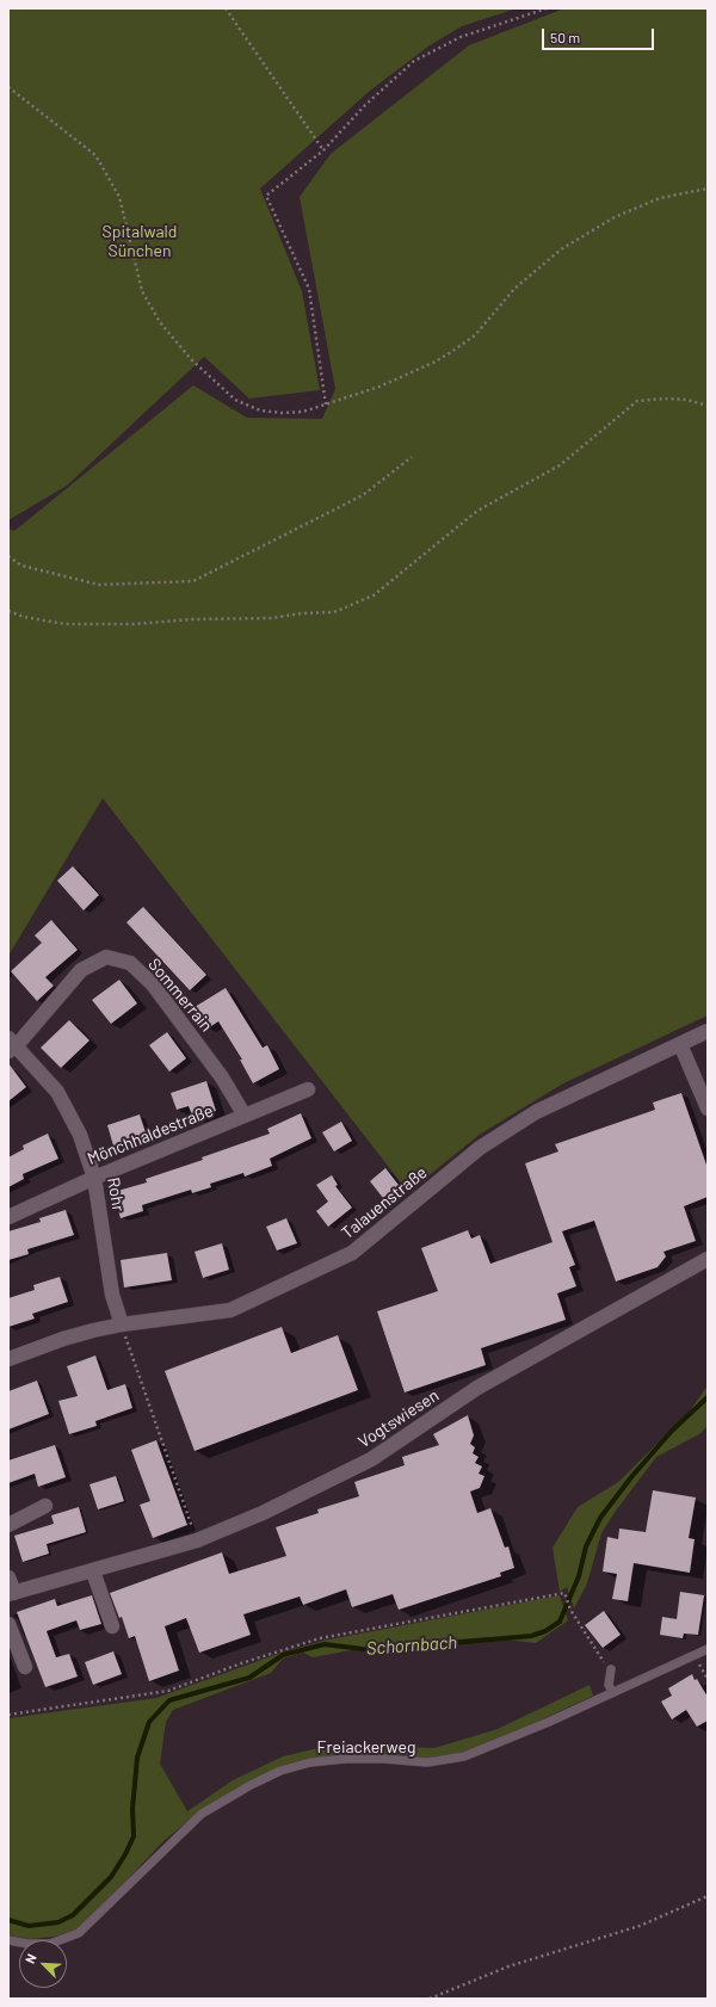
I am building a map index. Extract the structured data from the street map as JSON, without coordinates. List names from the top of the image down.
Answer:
{
  "streets": {
    "street": [
      "Sommerrain",
      "Mönchhaldestraße",
      "Rohr",
      "Talauenstraße",
      "Vogtswiesen"
    ],
    "lane": ["Freiackerweg"]
  },
  "crossings": [
    ["Sommerrain", "Mönchhaldestraße"],
    ["Sommerrain", "Rohr"],
    ["Mönchhaldestraße", "Rohr"],
    ["Rohr", "Talauenstraße"]
  ],
  "water": ["Schornbach"],
  "parks": ["Spitalwald Sünchen"],
  "scale_bar": "50 m",
  "north": "top left"
}
